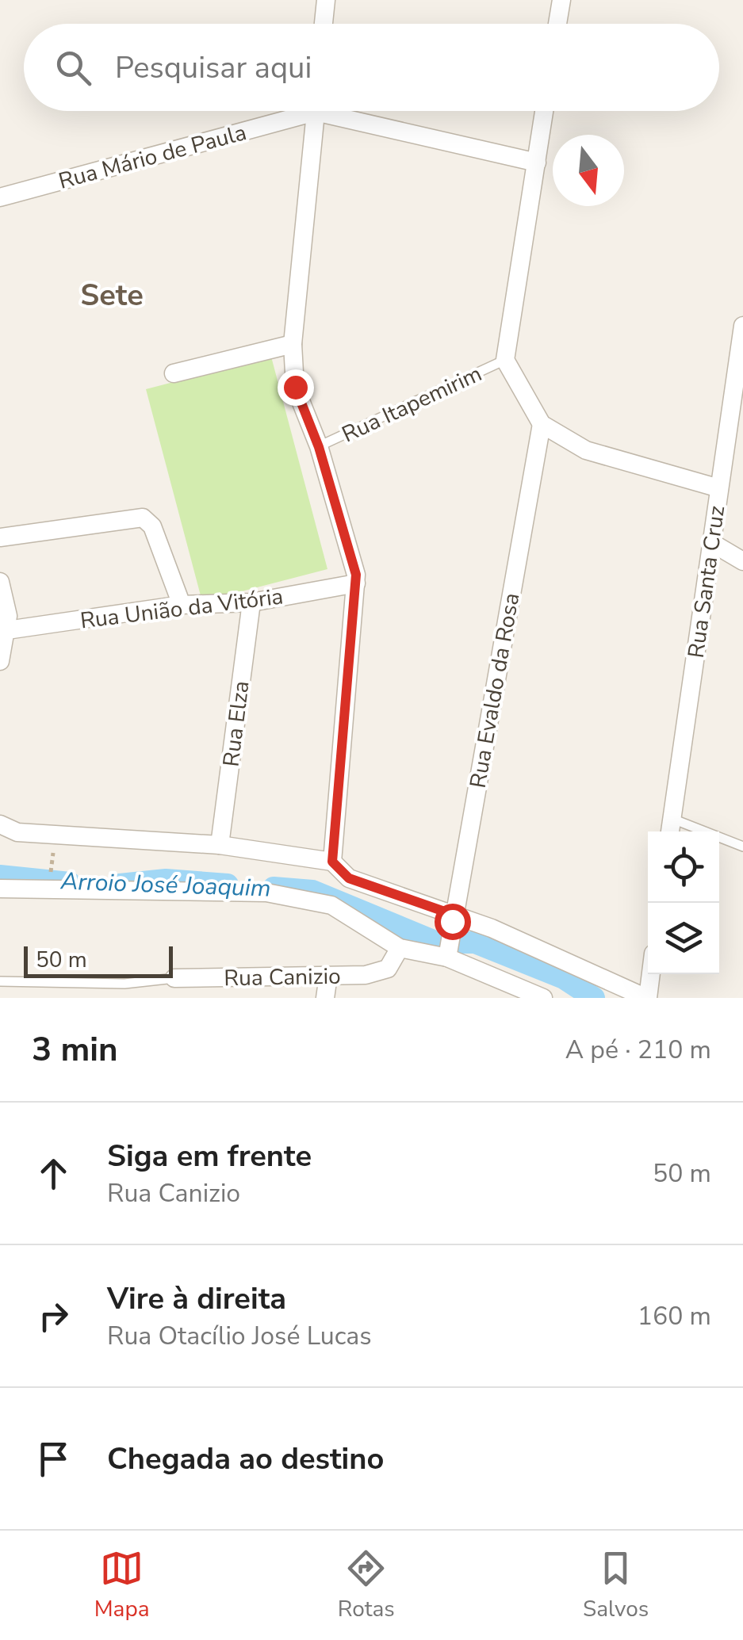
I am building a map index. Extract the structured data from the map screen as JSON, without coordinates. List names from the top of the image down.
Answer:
{
  "streets": {
    "street": [
      "Rua Mário de Paula",
      "Rua Santa Cruz",
      "Rua União da Vitória",
      "Rua Evaldo da Rosa",
      "Rua Elza",
      "Rua Canizio"
    ],
    "lane": ["Rua Itapemirim"]
  },
  "crossings": [
    ["Rua União da Vitória", "Rua Elza"]
  ],
  "districts": ["Sete"],
  "water": ["Arroio José Joaquim"],
  "scale_bar": "50 m",
  "north": "bottom",
  "page": {
    "search": "Pesquisar aqui",
    "scale": "50 m",
    "heading": ["3 min", "A pé · 210 m"],
    "list": [
      ["Siga em frente", "Rua Canizio", "50 m"],
      ["Vire à direita", "Rua Otacílio José Lucas", "160 m"],
      "Chegada ao destino"
    ],
    "nav": ["Mapa", "Rotas", "Salvos"]
  }
}
